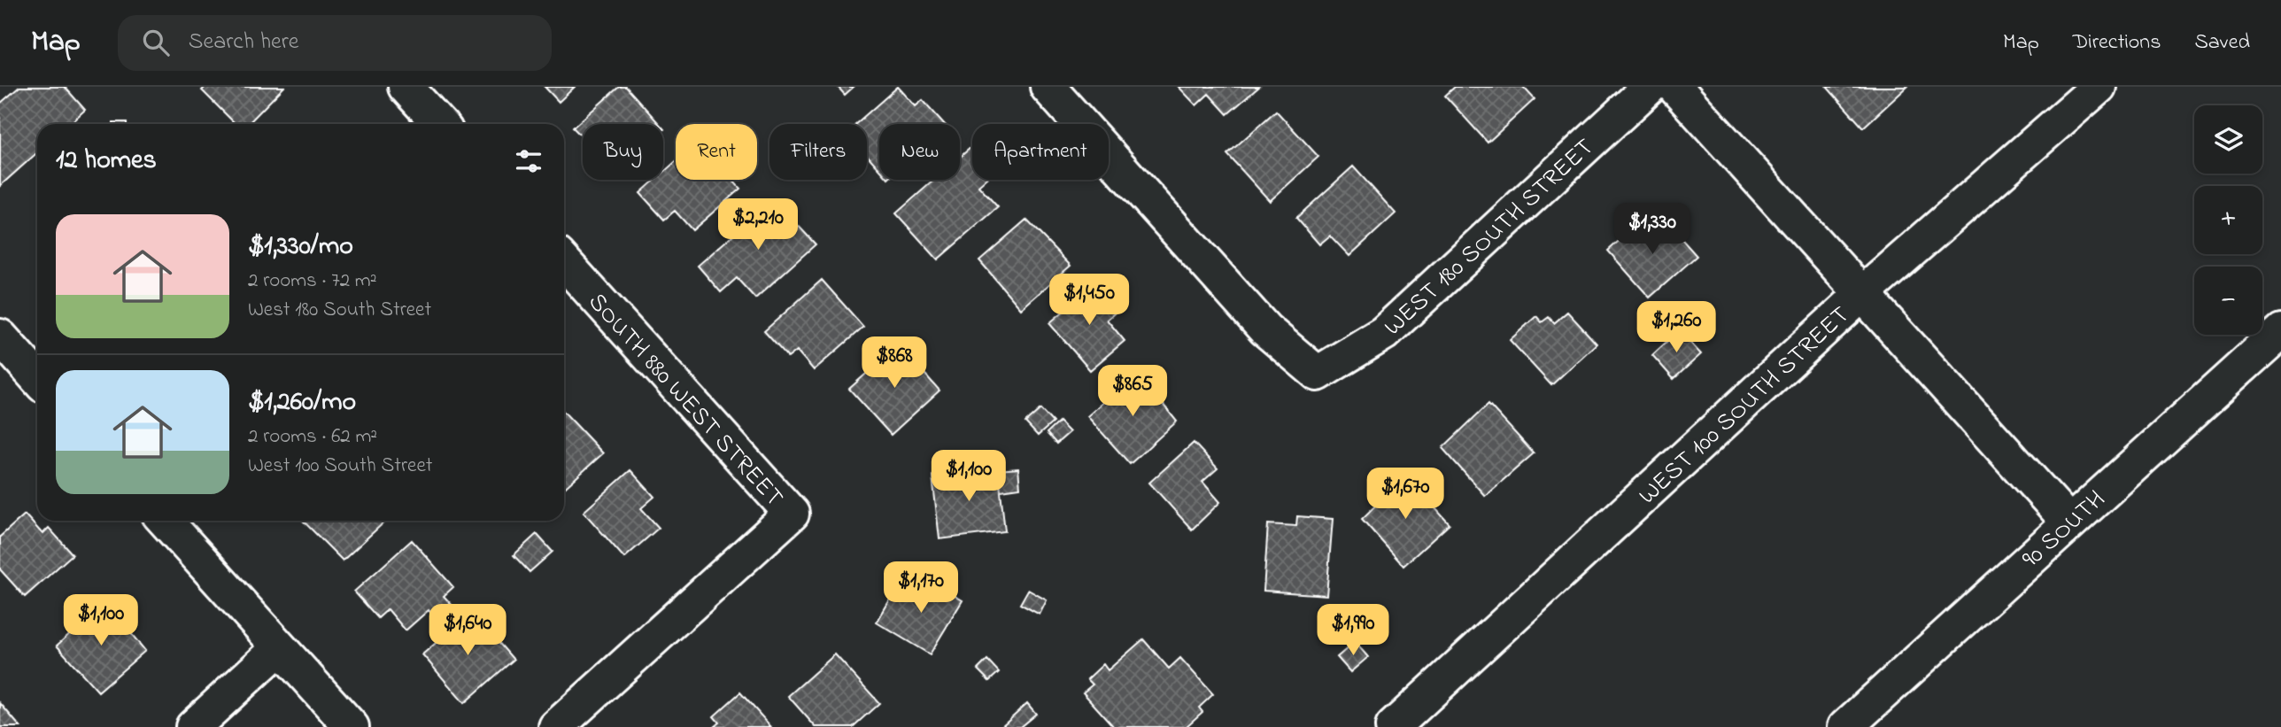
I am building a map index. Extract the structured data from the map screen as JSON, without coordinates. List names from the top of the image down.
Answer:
{
  "streets": {
    "street": [
      "WEST 180 SOUTH STREET",
      "SOUTH 880 WEST STREET",
      "WEST 100 SOUTH STREET",
      "90 SOUTH"
    ]
  },
  "page": {
    "header": "Map",
    "search": "Search here",
    "nav": ["Map", "Directions", "Saved"],
    "map_buttons": ["+", "−"],
    "chip": [
      "Buy",
      "Rent",
      "Filters",
      "New",
      "Apartment"
    ],
    "heading": "12 homes",
    "price": [
      "$2,210",
      "$1,330",
      "$1,450",
      "$1,260",
      "$868",
      "$865",
      "$1,100",
      "$1,670",
      "$1,170",
      "$1,100",
      "$1,640",
      "$1,990"
    ],
    "list": [
      {
        "name": "$1,330/mo",
        "note": "2 rooms · 72 m² · West 180 South Street"
      },
      {
        "name": "$1,260/mo",
        "note": "2 rooms · 62 m² · West 100 South Street"
      }
    ]
  }
}
